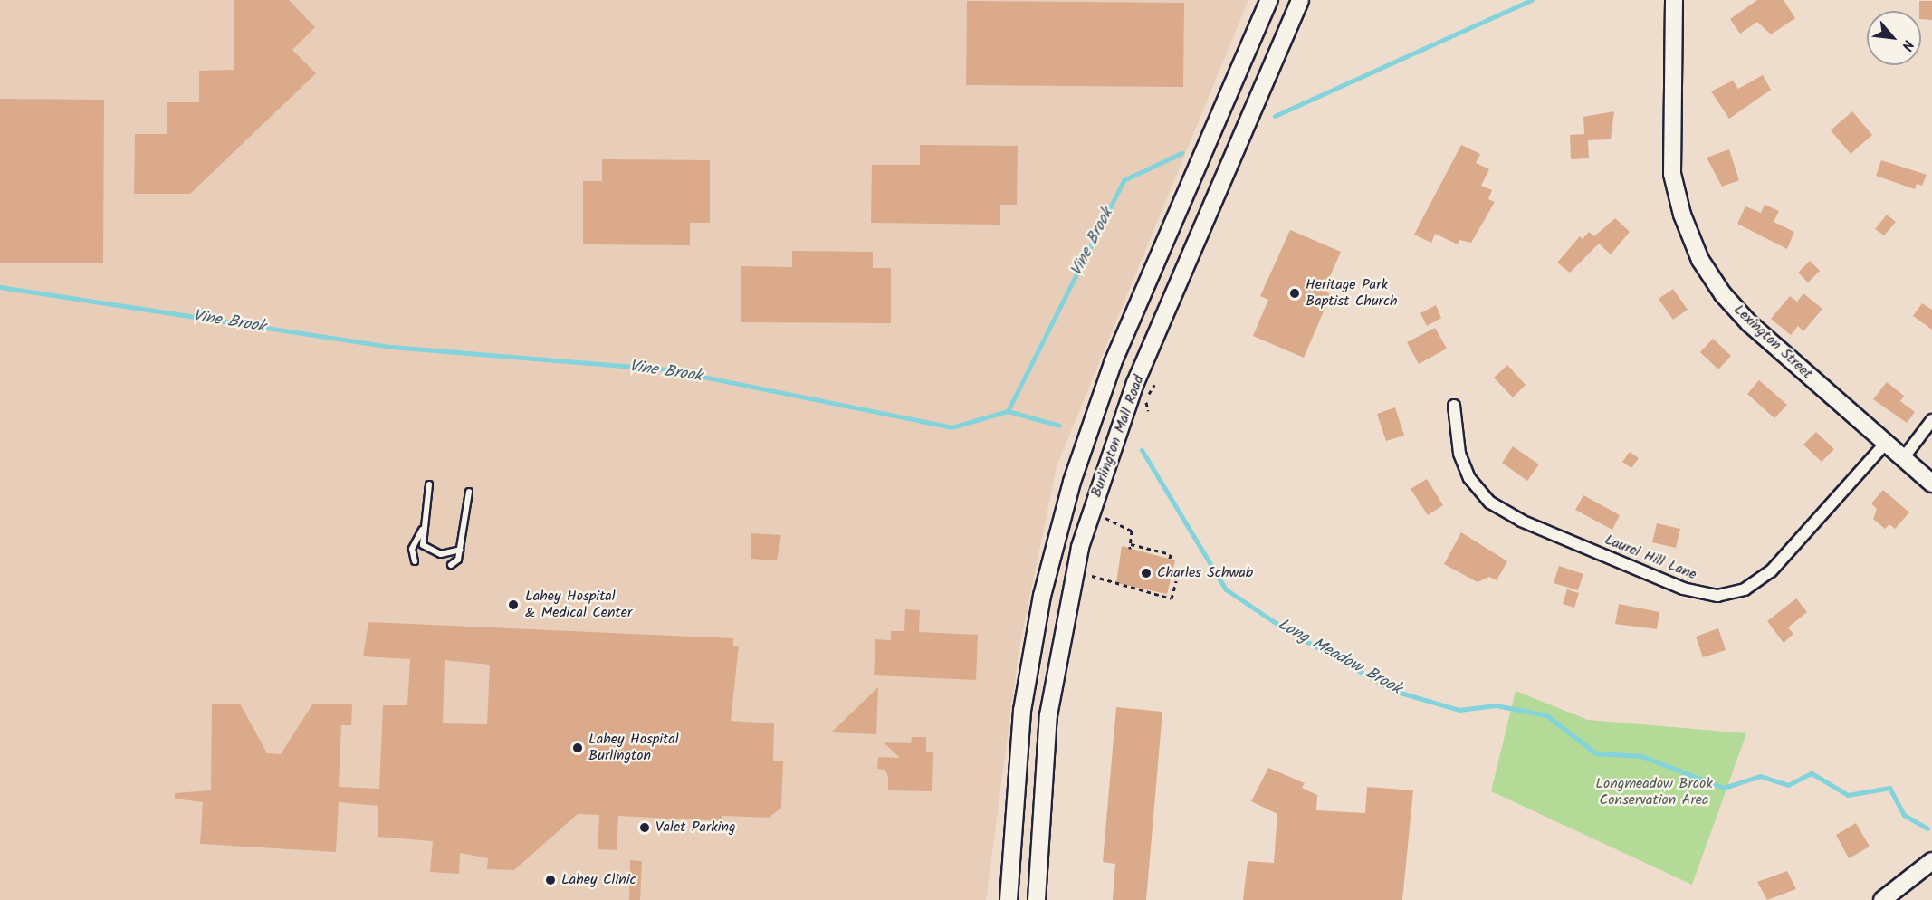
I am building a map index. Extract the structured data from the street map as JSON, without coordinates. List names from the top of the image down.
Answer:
{
  "streets": {
    "main road": ["Lexington Street", "Burlington Mall Road"],
    "street": ["Laurel Hill Lane"]
  },
  "crossings": [
    ["Lexington Street", "Laurel Hill Lane"]
  ],
  "water": ["Vine Brook", "Long Meadow Brook"],
  "parks": ["Longmeadow Brook Conservation Area"],
  "places": [
    "Heritage Park Baptist Church",
    "Charles Schwab",
    "Lahey Hospital & Medical Center",
    "Lahey Hospital Burlington",
    "Valet Parking",
    "Lahey Clinic"
  ],
  "north": "bottom right"
}
